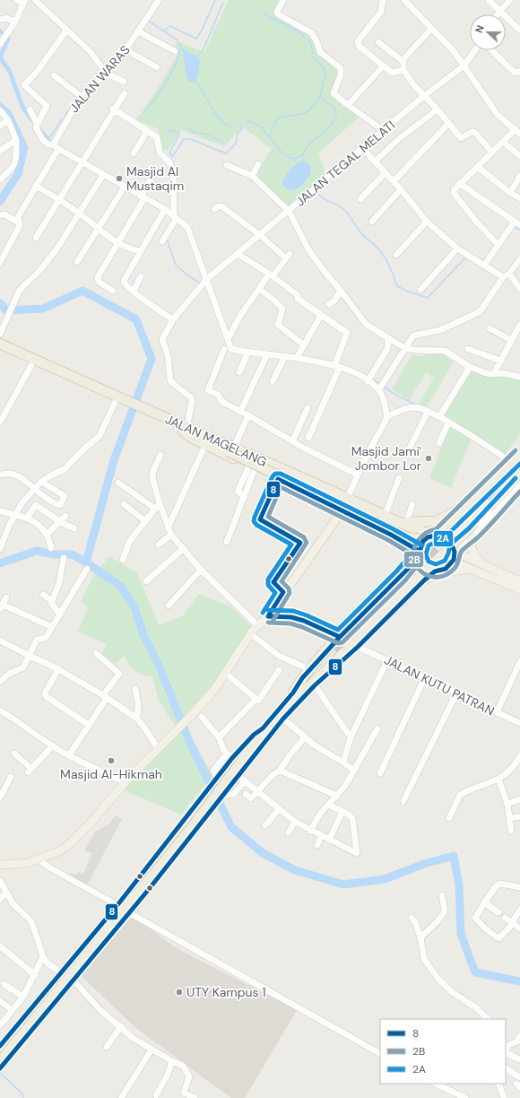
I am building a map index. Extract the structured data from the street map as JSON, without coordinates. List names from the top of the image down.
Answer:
{
  "streets": {
    "highway": ["JALAN MAGELANG"],
    "street": ["JALAN WARAS", "JALAN TEGAL MELATI", "JALAN KUTU PATRAN"]
  },
  "crossings": [
    ["JALAN TEGAL MELATI", "JALAN MAGELANG"]
  ],
  "places": [
    "Masjid Al Mustaqim",
    "Masjid Jami' Jombor Lor",
    "Masjid Al-Hikmah",
    "UTY Kampus 1"
  ],
  "lines": ["transit line 2B", "transit line 2A", "transit line 8"],
  "legend": ["8", "2B", "2A"],
  "north": "left"
}
